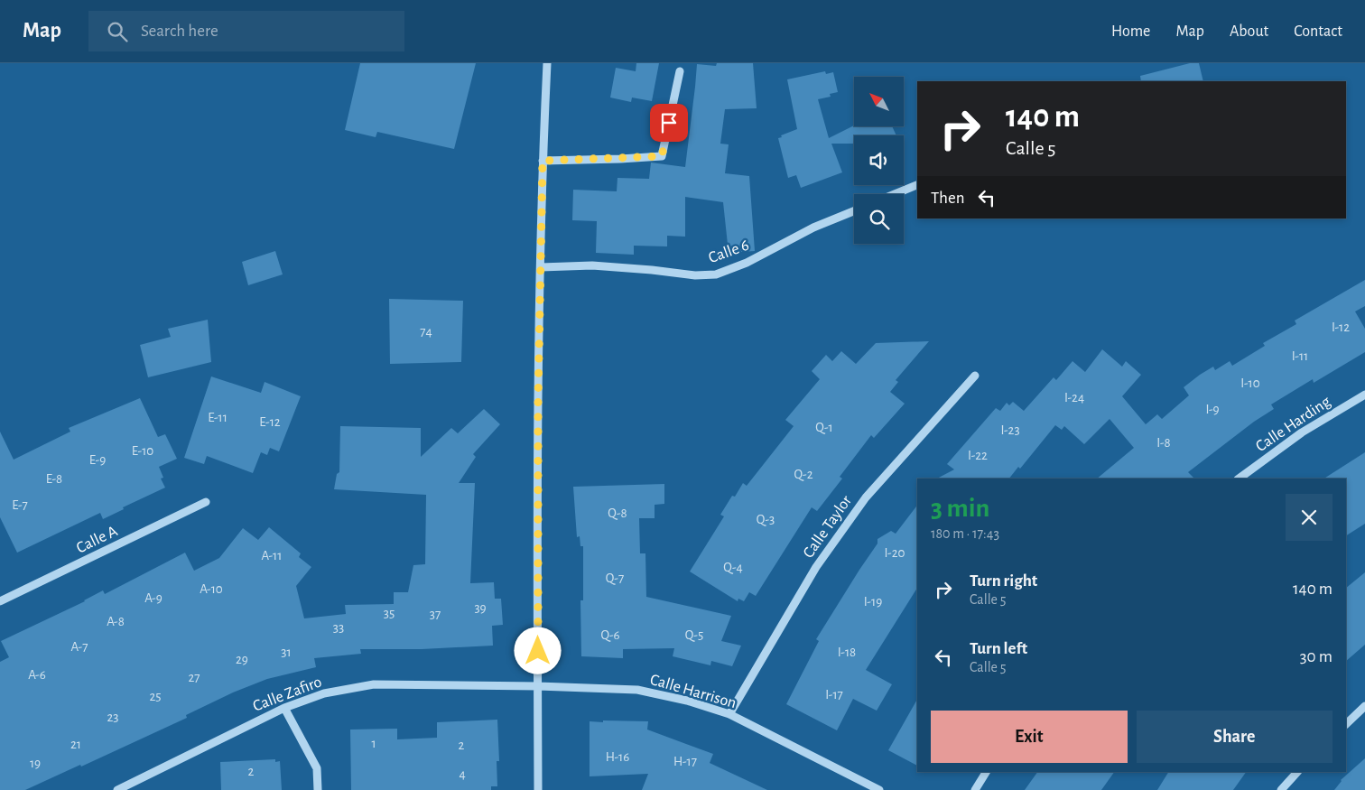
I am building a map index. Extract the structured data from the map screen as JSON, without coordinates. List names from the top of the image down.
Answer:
{
  "streets": {
    "street": [
      "Calle 6",
      "Calle Harding",
      "Calle Taylor",
      "Calle A",
      "Calle Harrison",
      "Calle Zafiro"
    ]
  },
  "crossings": [
    ["Calle Taylor", "Calle Harrison"],
    ["Calle Harrison", "Calle Zafiro"]
  ],
  "house_numbers": [
    "I-12",
    "74",
    "I-11",
    "I-10",
    "I-24",
    "I-9",
    "E-11",
    "E-12",
    "Q-1",
    "I-23",
    "I-8",
    "E-10",
    "I-22",
    "E-9",
    "Q-2",
    "E-8",
    "E-7",
    "Q-8",
    "Q-3",
    "I-20",
    "A-11",
    "Q-4",
    "Q-7",
    "A-10",
    "A-9",
    "I-19",
    "39",
    "35",
    "37",
    "A-8",
    "33",
    "Q-6",
    "Q-5",
    "A-7",
    "31",
    "I-18",
    "29",
    "A-6",
    "27",
    "I-17",
    "25",
    "23",
    "1",
    "21",
    "2",
    "H-16",
    "H-17",
    "19",
    "2",
    "4"
  ],
  "north": "top left",
  "page": {
    "header": "Map",
    "search": "Search here",
    "nav": [
      "Home",
      "Map",
      "About",
      "Contact"
    ],
    "turn": ["140 m", "Calle 5"],
    "then": "Then",
    "heading": ["3 min", "180 m · 17:43"],
    "list": [
      {
        "name": "Turn right",
        "note": "Calle 5",
        "value": "140 m"
      },
      {
        "name": "Turn left",
        "note": "Calle 5",
        "value": "30 m"
      }
    ],
    "buttons": ["Exit", "Share"]
  }
}
